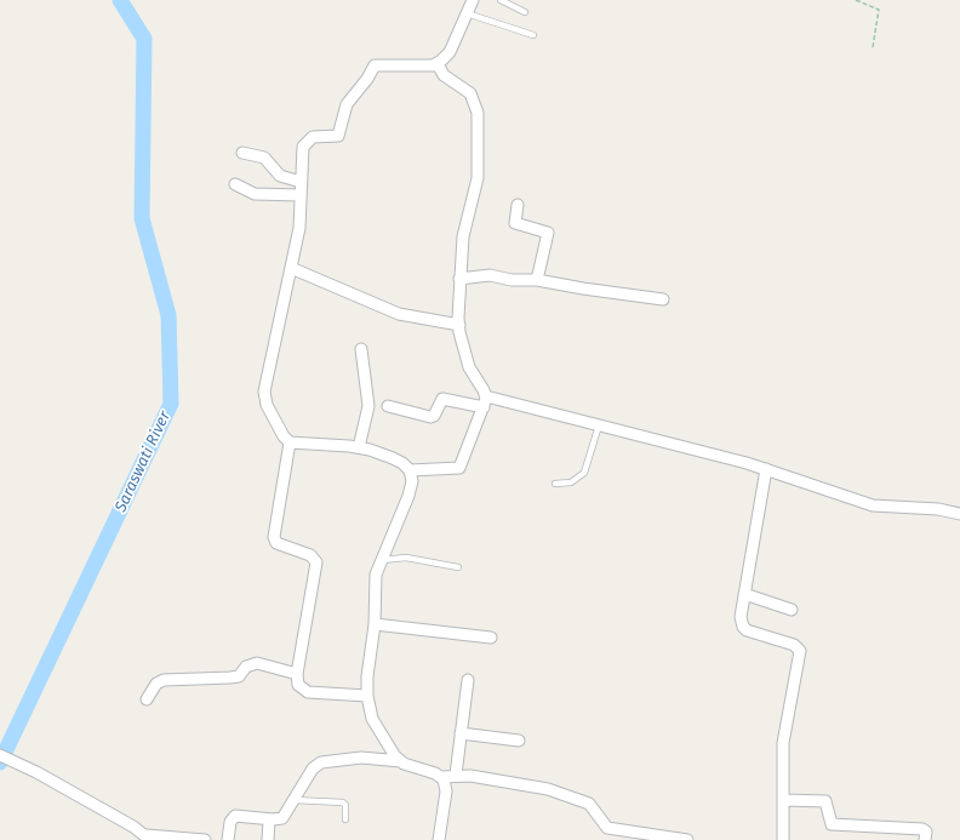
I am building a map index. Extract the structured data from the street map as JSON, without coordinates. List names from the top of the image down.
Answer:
{
  "water": ["Saraswati River"]
}
